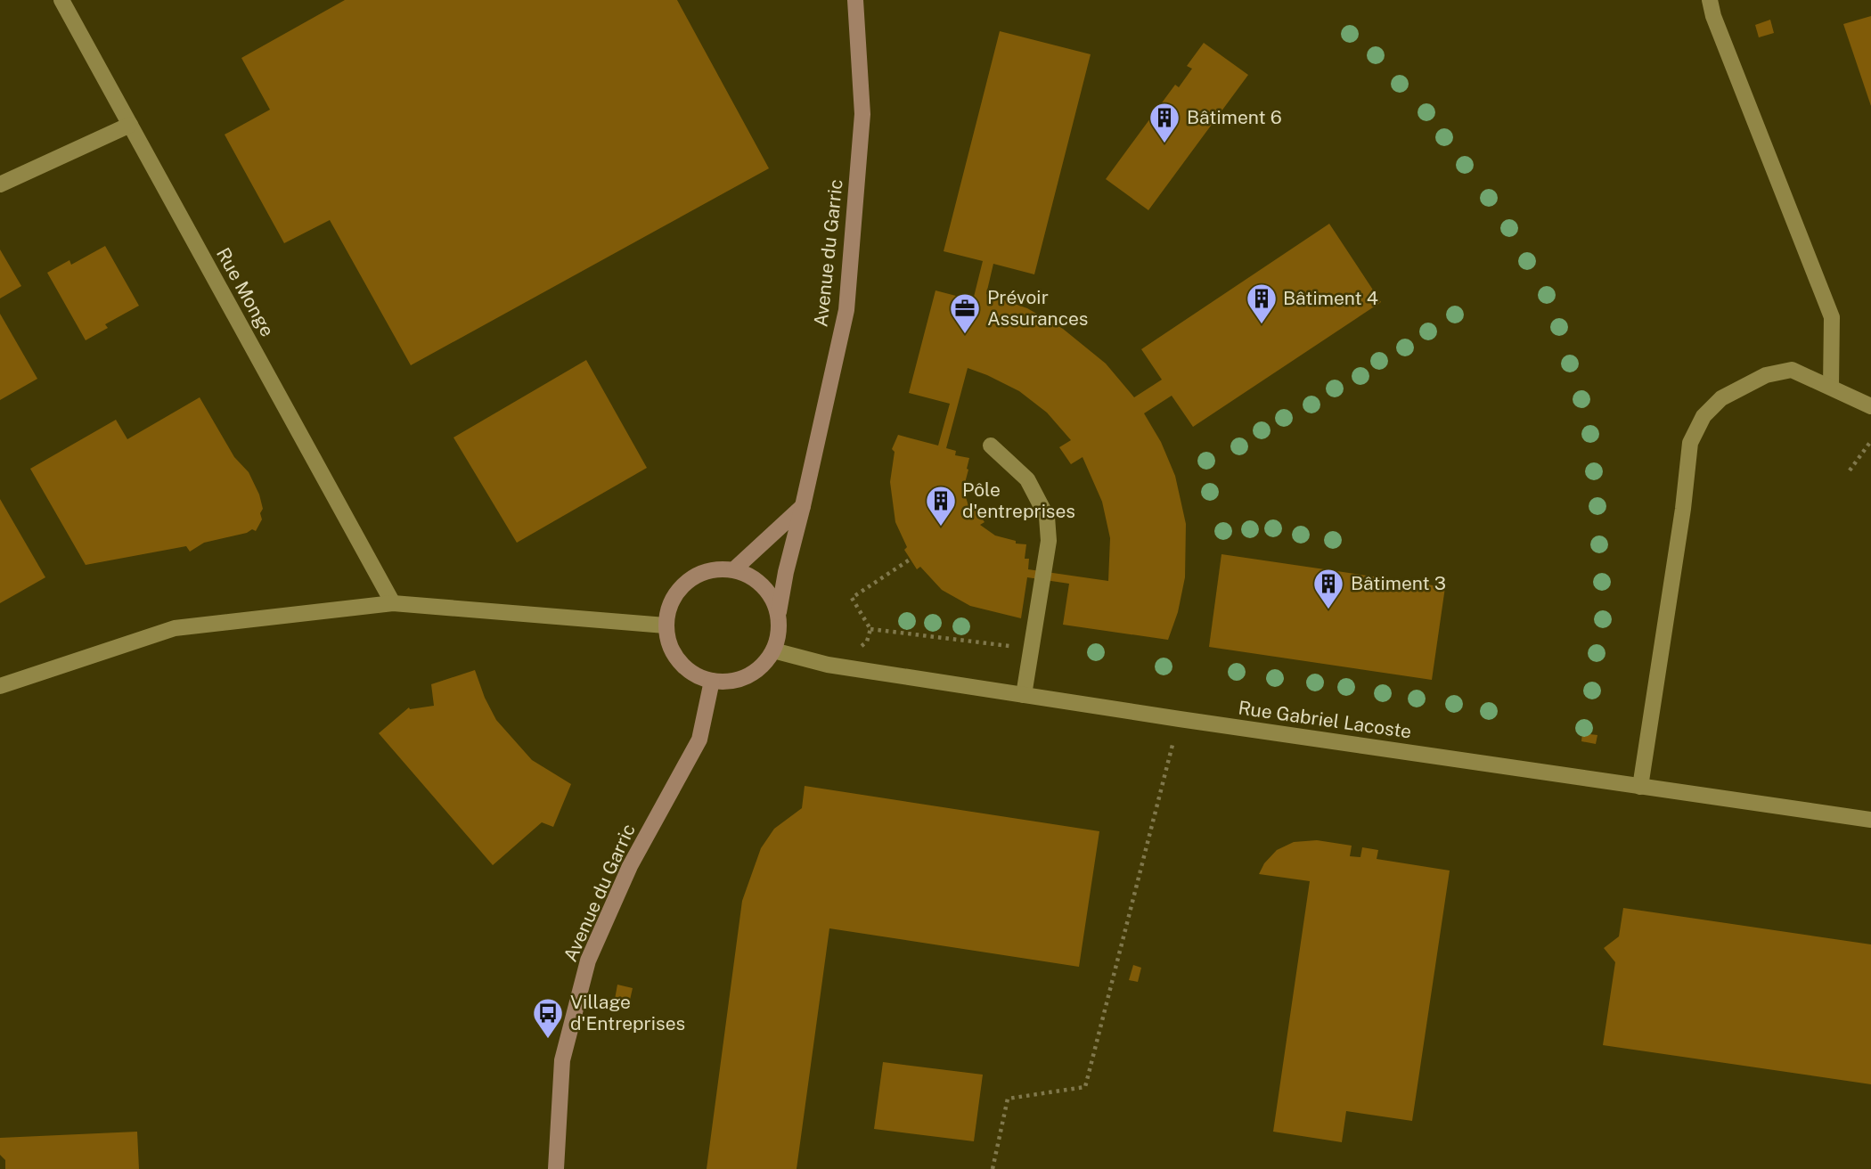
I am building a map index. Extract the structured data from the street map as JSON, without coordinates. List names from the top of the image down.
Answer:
{
  "streets": {
    "street": ["Avenue du Garric", "Rue Monge", "Rue Gabriel Lacoste"]
  },
  "crossings": [
    ["Avenue du Garric", "Rue Gabriel Lacoste"]
  ],
  "places": {
    "building": [
      "Bâtiment 6",
      "Bâtiment 4",
      "Pôle d'entreprises",
      "Bâtiment 3"
    ],
    "office": ["Prévoir Assurances"],
    "bus stop": ["Village d'Entreprises"]
  }
}
